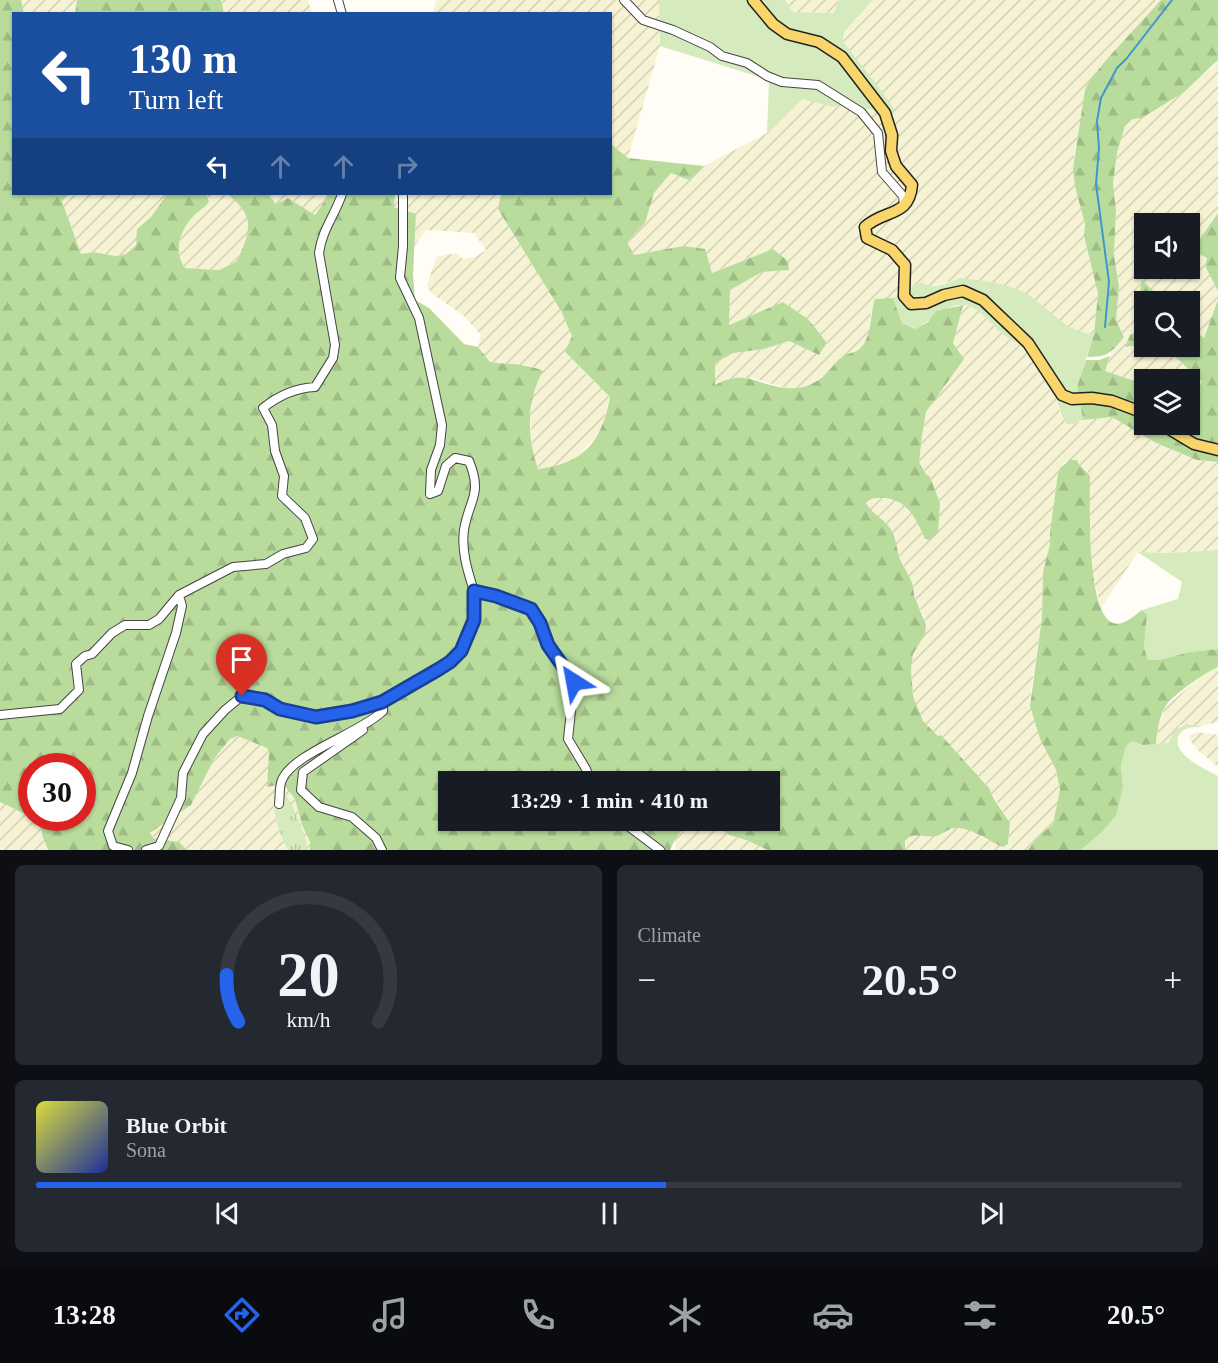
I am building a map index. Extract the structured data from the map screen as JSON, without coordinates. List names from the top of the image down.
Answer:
{
  "page": {
    "turn": ["130 m", "Turn left"],
    "limit": "30",
    "trip": "13:29 · 1 min · 410 m",
    "tile": "Climate",
    "heat": ["−", "20.5°", "+"],
    "song": ["Blue Orbit", "Sona"],
    "tabs": ["13:28", "20.5°"],
    "gauge": ["20", "km/h"]
  }
}
